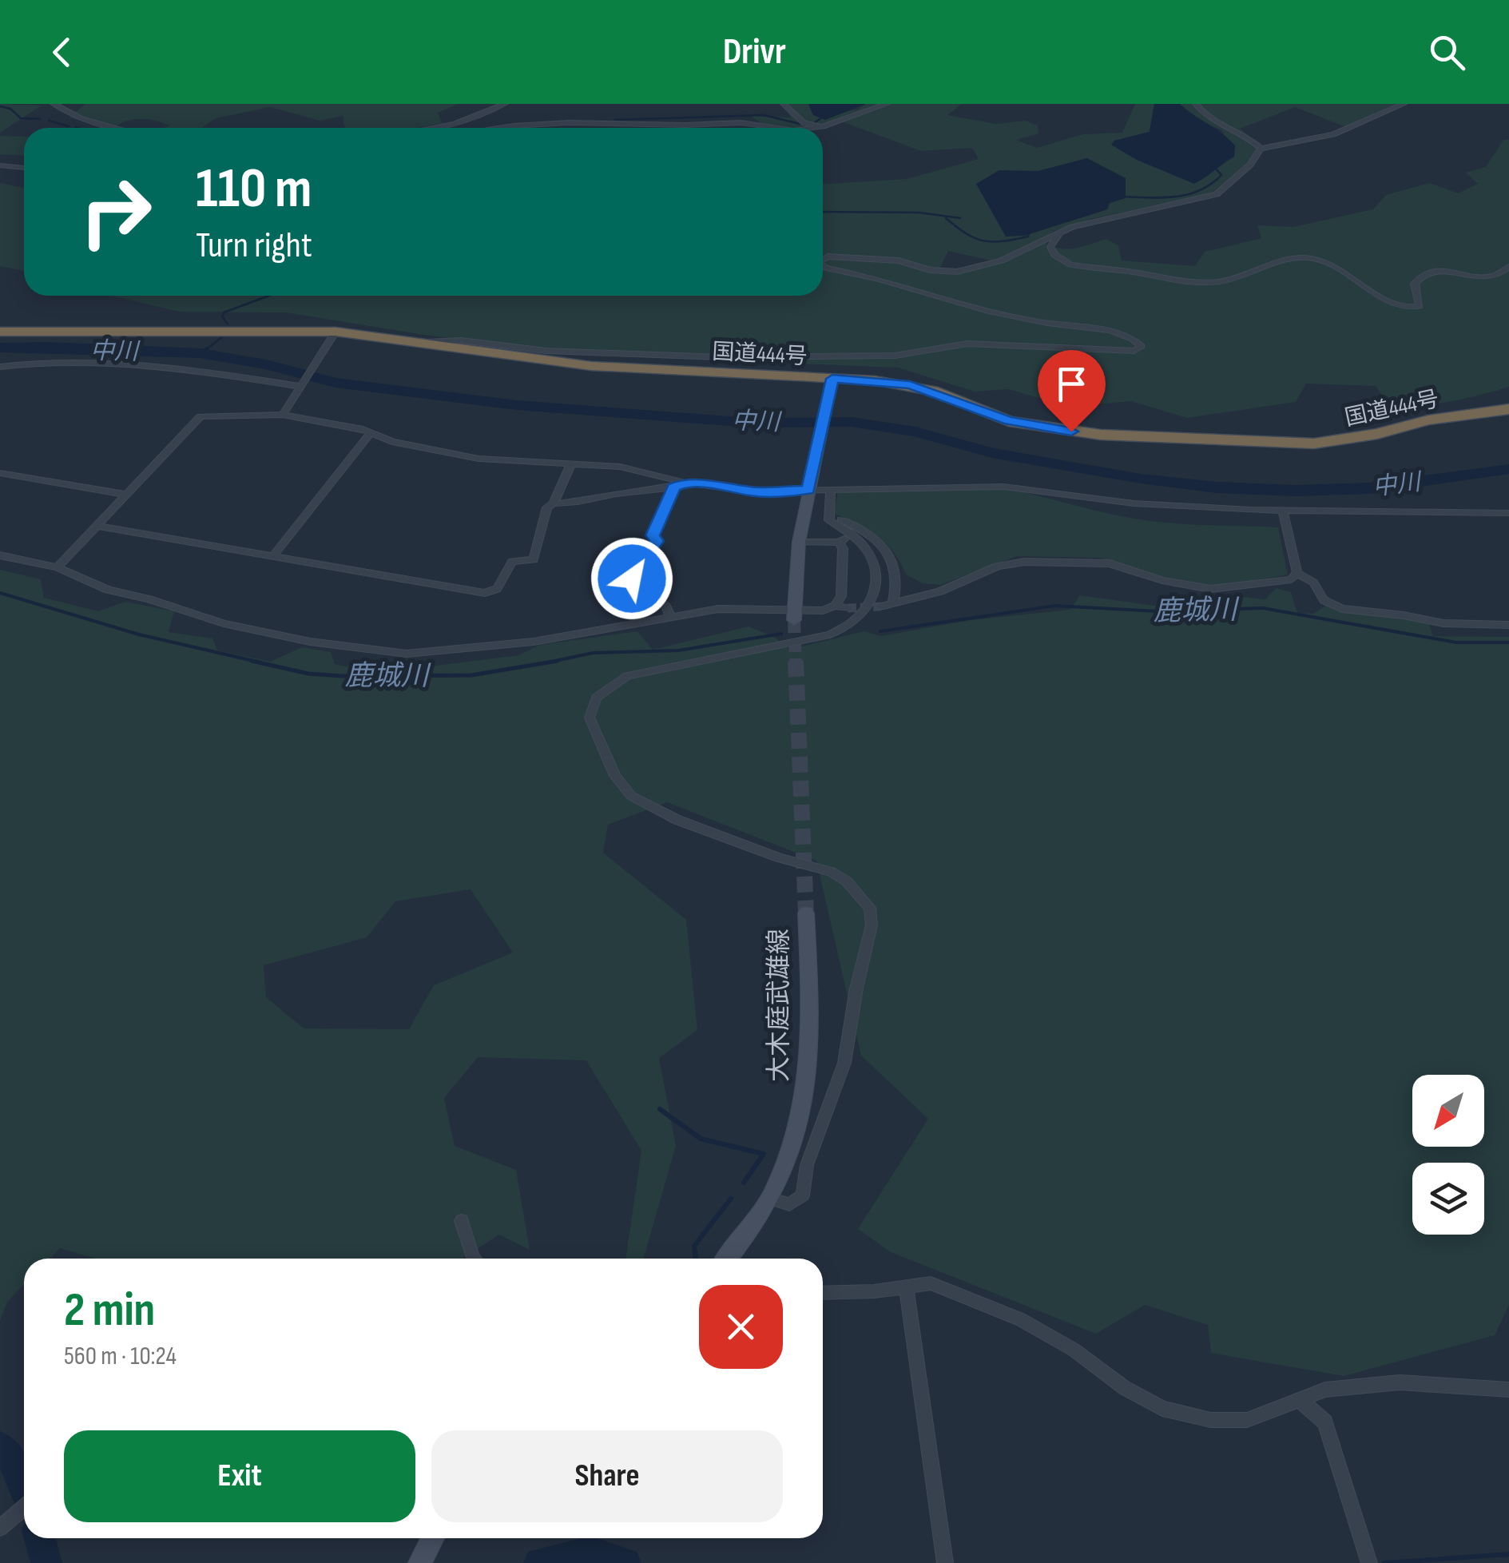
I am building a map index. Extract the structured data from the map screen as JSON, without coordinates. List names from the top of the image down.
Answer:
{
  "streets": {
    "highway": ["国道444号"],
    "main road": ["大木庭武雄線"]
  },
  "water": ["中川", "鹿城川"],
  "north": "bottom left",
  "page": {
    "header": "Drivr",
    "turn": ["110 m", "Turn right"],
    "heading": ["2 min", "560 m · 10:24"],
    "buttons": ["Exit", "Share"]
  }
}
